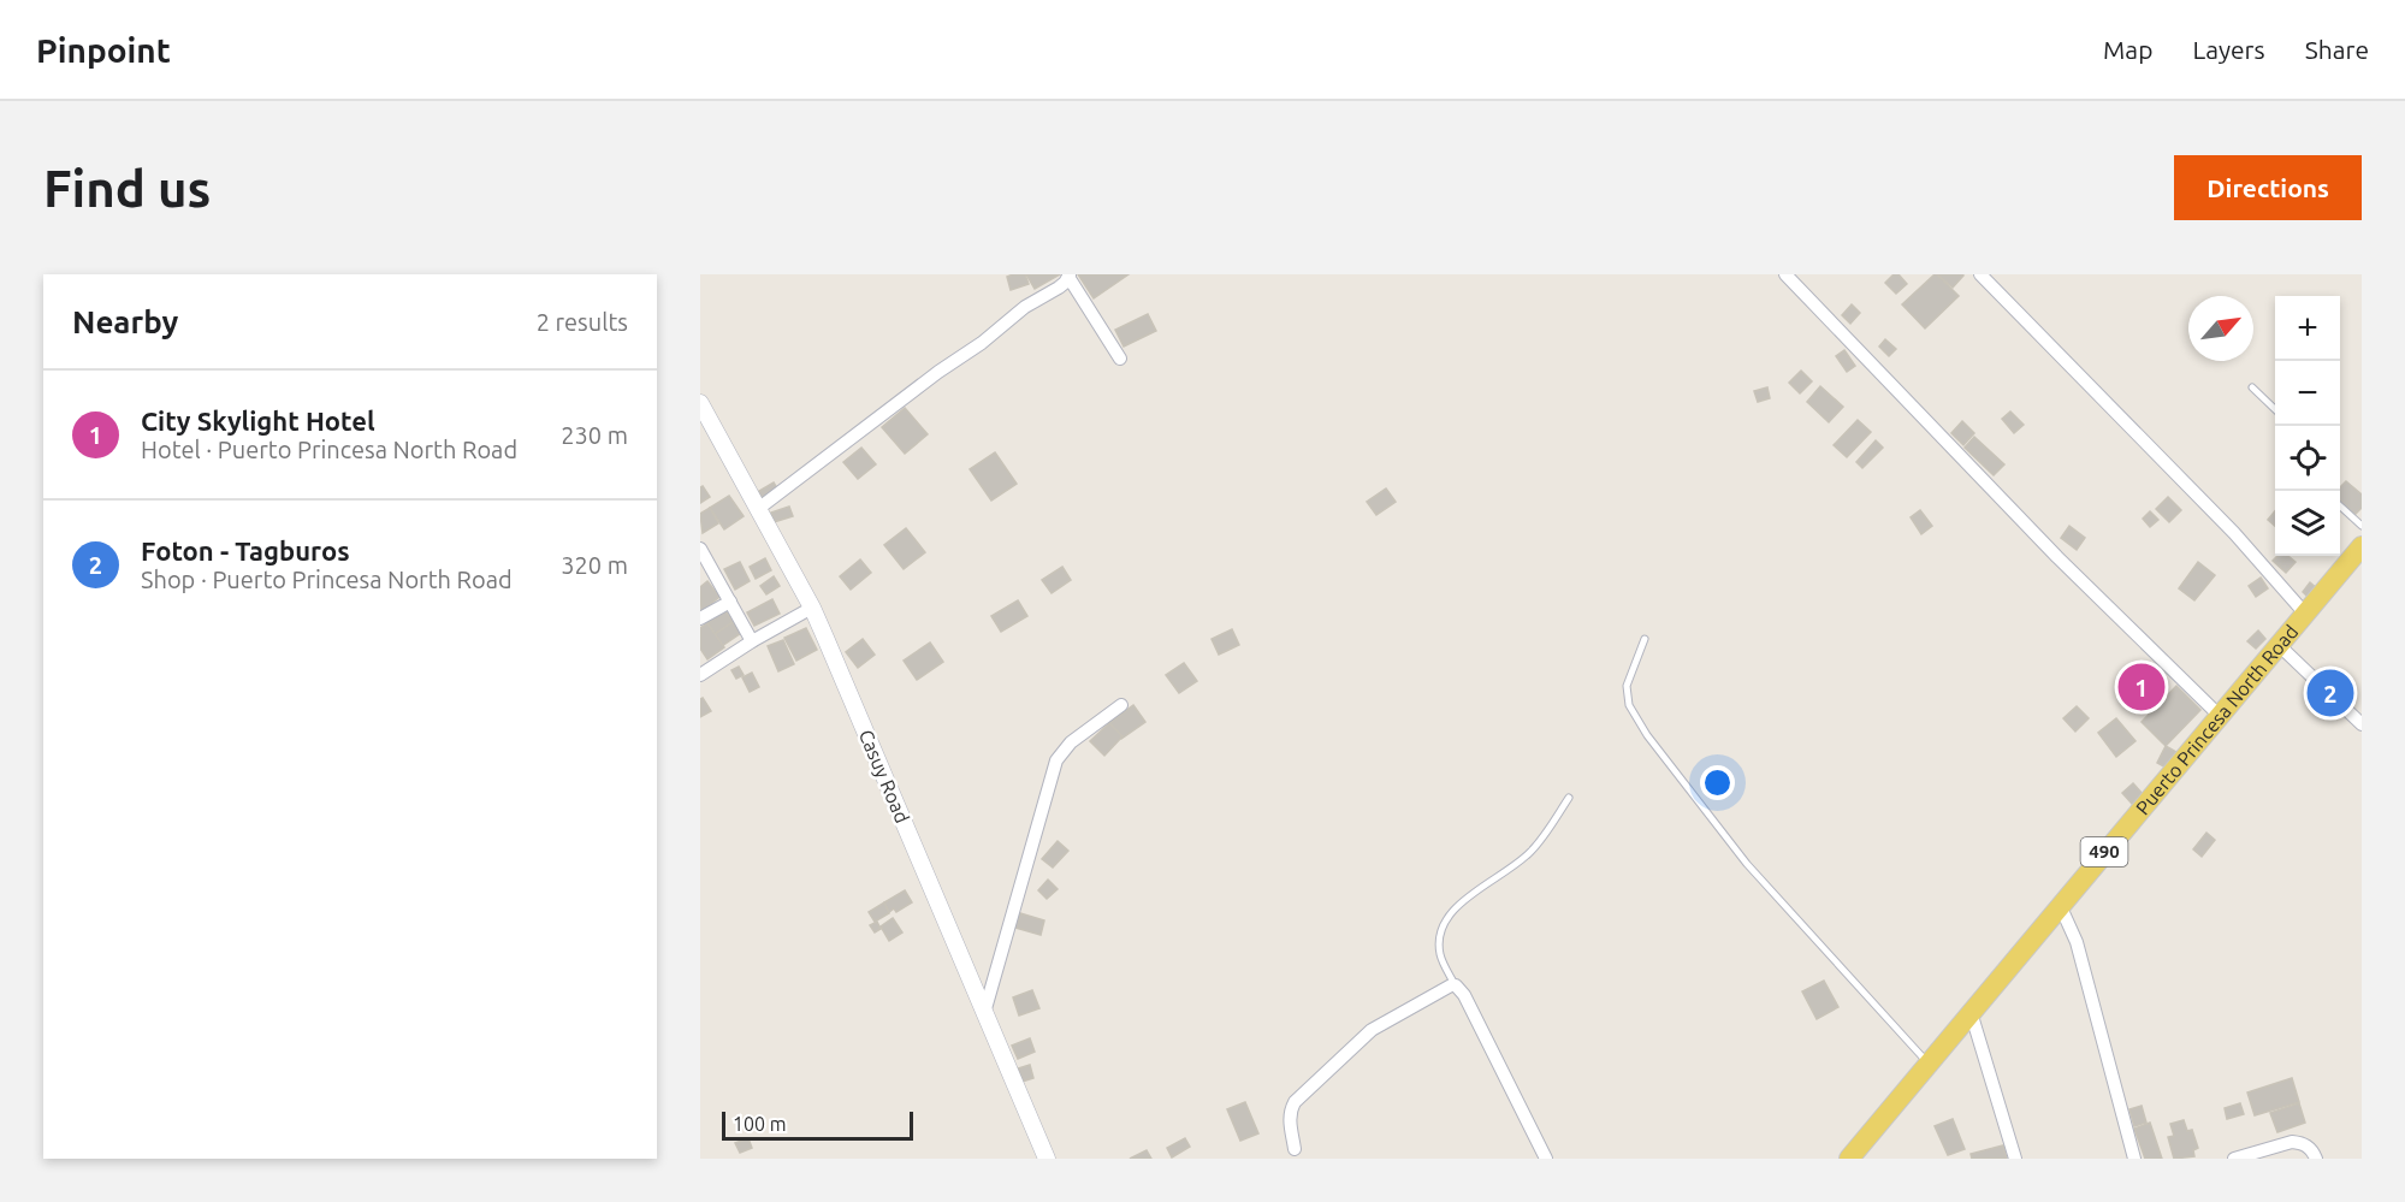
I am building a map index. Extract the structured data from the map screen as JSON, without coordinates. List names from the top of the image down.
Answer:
{
  "streets": {
    "main road": ["Puerto Princesa North Road", "490"],
    "street": ["Casuy Road"]
  },
  "scale_bar": "100 m",
  "north": "top right",
  "page": {
    "header": "Pinpoint",
    "nav": ["Map", "Layers", "Share"],
    "buttons": "Directions",
    "title": "Find us",
    "heading": ["Nearby", "2 results"],
    "map_buttons": ["+", "−"],
    "list": [
      {
        "mark": "1",
        "name": "City Skylight Hotel",
        "note": "Hotel · Puerto Princesa North Road",
        "value": "230 m"
      },
      {
        "mark": "2",
        "name": "Foton - Tagburos",
        "note": "Shop · Puerto Princesa North Road",
        "value": "320 m"
      }
    ],
    "pins": ["1", "2"],
    "scale": "100 m"
  }
}
